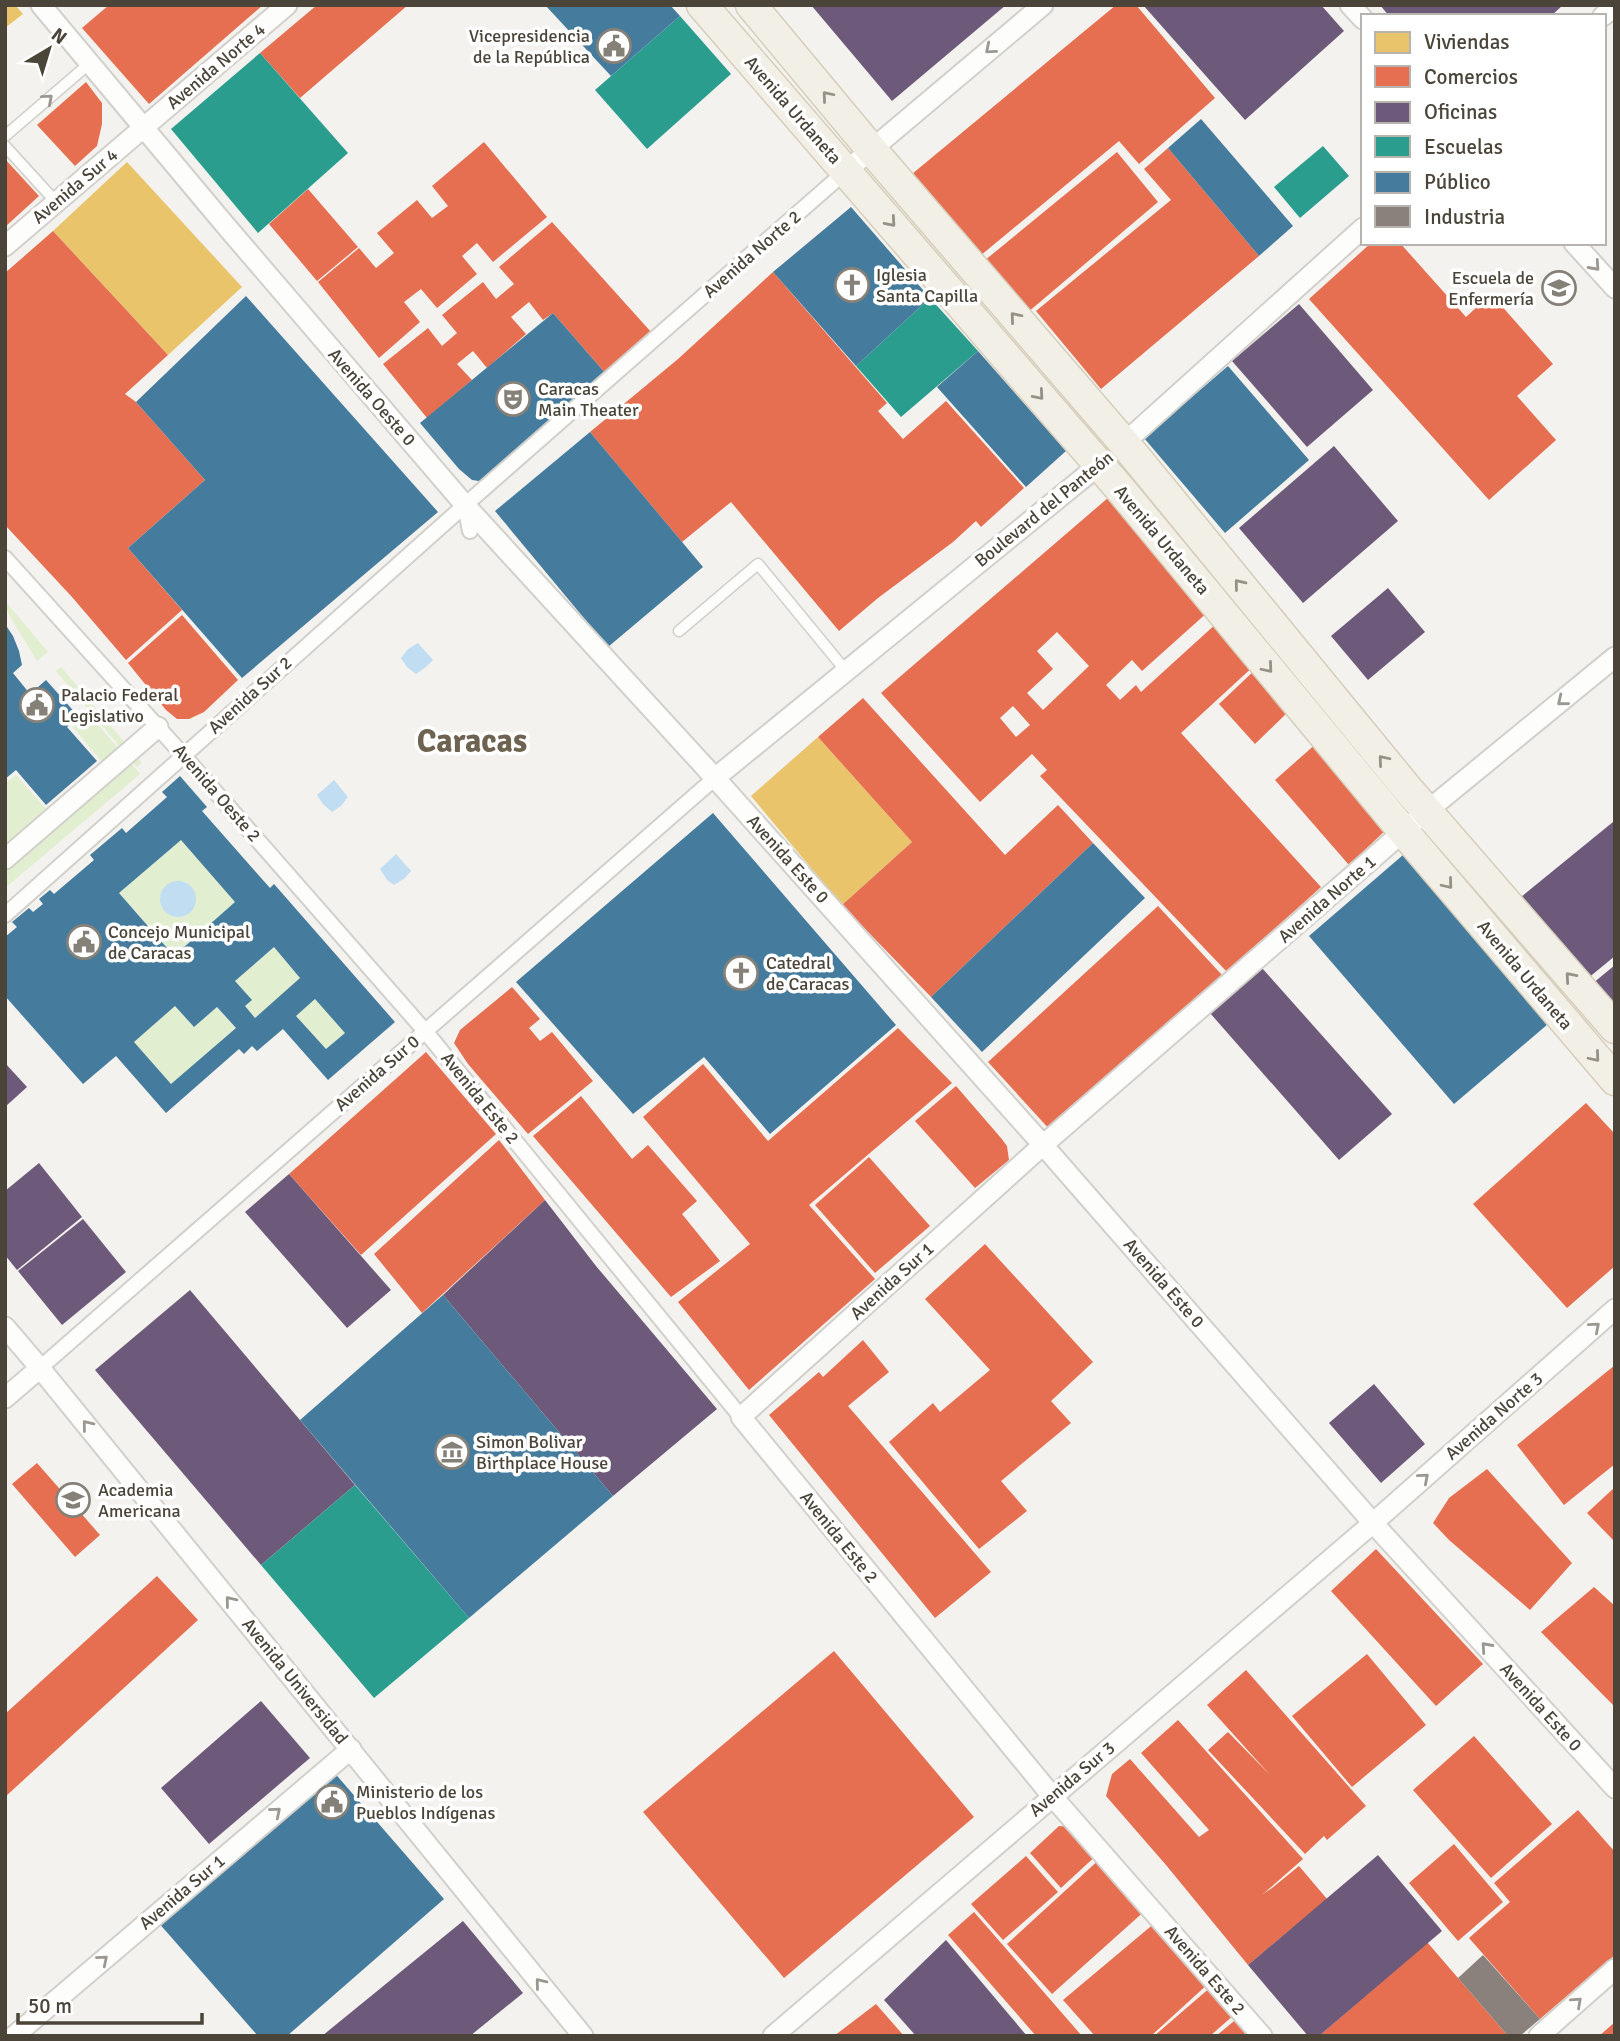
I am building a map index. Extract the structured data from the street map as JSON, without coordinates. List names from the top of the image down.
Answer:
{
  "streets": {
    "main road": ["Avenida Urdaneta"],
    "street": [
      "Avenida Norte 4",
      "Avenida Sur 4",
      "Avenida Norte 2",
      "Avenida Oeste 0",
      "Boulevard del Panteón",
      "Avenida Sur 2",
      "Avenida Oeste 2",
      "Avenida Este 0",
      "Avenida Norte 1",
      "Avenida Sur 0",
      "Avenida Este 2",
      "Avenida Sur 1",
      "Avenida Norte 3",
      "Avenida Universidad",
      "Avenida Sur 3"
    ]
  },
  "crossings": [
    ["Avenida Norte 4", "Avenida Sur 4"],
    ["Avenida Norte 4", "Avenida Oeste 0"],
    ["Avenida Urdaneta", "Avenida Norte 2"],
    ["Avenida Urdaneta", "Boulevard del Panteón"],
    ["Avenida Urdaneta", "Avenida Norte 1"],
    ["Avenida Sur 4", "Avenida Oeste 0"],
    ["Avenida Norte 2", "Avenida Oeste 0"],
    ["Avenida Norte 2", "Avenida Sur 2"],
    ["Avenida Oeste 0", "Boulevard del Panteón"],
    ["Avenida Oeste 0", "Avenida Sur 2"],
    ["Avenida Oeste 0", "Avenida Este 0"],
    ["Avenida Oeste 0", "Avenida Sur 0"],
    ["Boulevard del Panteón", "Avenida Este 0"],
    ["Boulevard del Panteón", "Avenida Sur 0"],
    ["Avenida Sur 2", "Avenida Oeste 2"],
    ["Avenida Oeste 2", "Avenida Sur 0"],
    ["Avenida Oeste 2", "Avenida Este 2"],
    ["Avenida Este 0", "Avenida Norte 1"],
    ["Avenida Este 0", "Avenida Sur 0"],
    ["Avenida Este 0", "Avenida Sur 1"],
    ["Avenida Este 0", "Avenida Norte 3"],
    ["Avenida Este 0", "Avenida Sur 3"],
    ["Avenida Norte 1", "Avenida Sur 1"],
    ["Avenida Sur 0", "Avenida Este 2"],
    ["Avenida Sur 0", "Avenida Universidad"],
    ["Avenida Este 2", "Avenida Sur 1"],
    ["Avenida Este 2", "Avenida Sur 3"],
    ["Avenida Sur 1", "Avenida Universidad"],
    ["Avenida Norte 3", "Avenida Sur 3"]
  ],
  "one_way": ["Avenida Sur 1", "Avenida Norte 3", "Avenida Universidad"],
  "districts": ["Caracas"],
  "places": {
    "public building": [
      "Vicepresidencia de la República",
      "Palacio Federal Legislativo",
      "Concejo Municipal de Caracas",
      "Ministerio de los Pueblos Indígenas"
    ],
    "church": ["Iglesia Santa Capilla", "Catedral de Caracas"],
    "school or university": ["Escuela de Enfermería", "Academia Americana"],
    "theatre": ["Caracas Main Theater"],
    "museum": ["Simon Bolivar Birthplace House"]
  },
  "legend": [
    "Viviendas",
    "Comercios",
    "Oficinas",
    "Escuelas",
    "Público",
    "Industria"
  ],
  "scale_bar": "50 m",
  "north": "top right"
}
